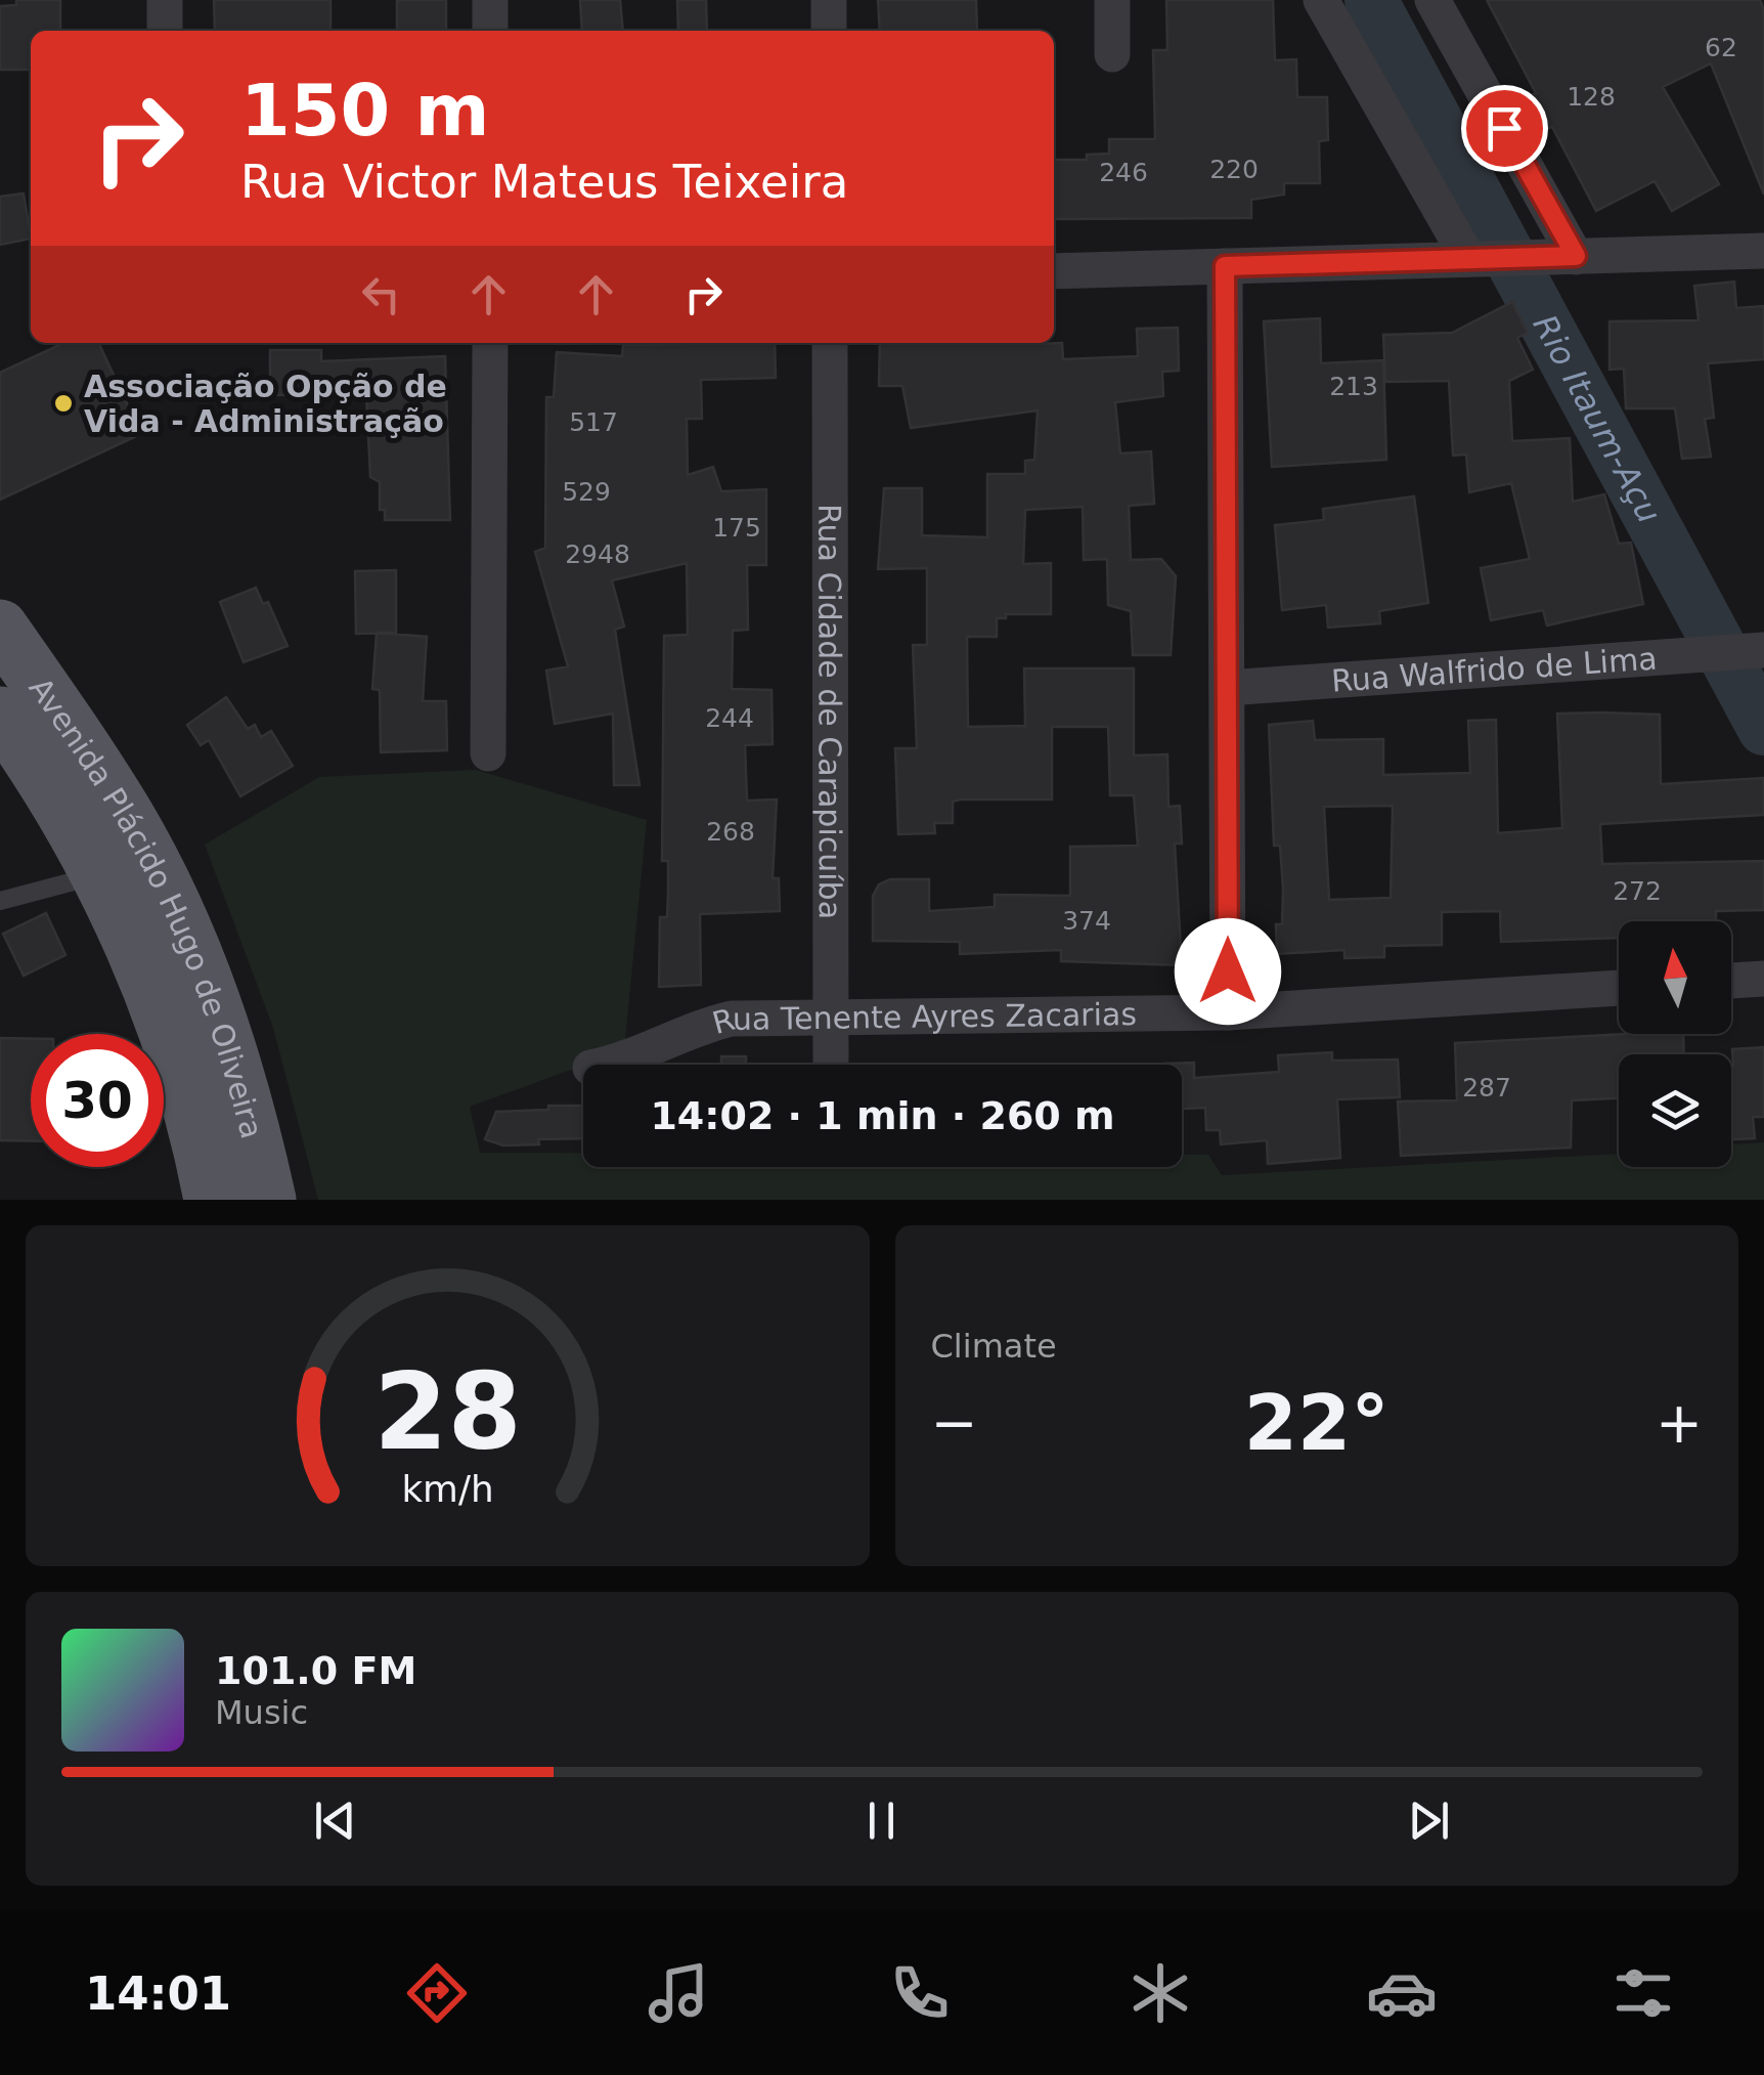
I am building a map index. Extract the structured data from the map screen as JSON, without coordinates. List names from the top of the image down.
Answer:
{
  "streets": {
    "main road": ["Avenida Plácido Hugo de Oliveira"],
    "street": ["Rua Walfrido de Lima", "Rua Cidade de Carapicuíba", "Rua Tenente Ayres Zacarias"]
  },
  "crossings": [
    ["Rua Cidade de Carapicuíba", "Rua Tenente Ayres Zacarias"]
  ],
  "water": ["Rio Itaum-Açu"],
  "places": ["Associação Opção de Vida - Administração"],
  "house_numbers": [
    "62",
    "128",
    "220",
    "246",
    "213",
    "517",
    "529",
    "175",
    "2948",
    "244",
    "268",
    "272",
    "374",
    "287"
  ],
  "north": "top",
  "page": {
    "turn": ["150 m", "Rua Victor Mateus Teixeira"],
    "limit": "30",
    "trip": "14:02 · 1 min · 260 m",
    "tile": "Climate",
    "heat": ["−", "22°", "+"],
    "song": ["101.0 FM", "Music"],
    "tabs": "14:01",
    "gauge": ["28", "km/h"]
  }
}
